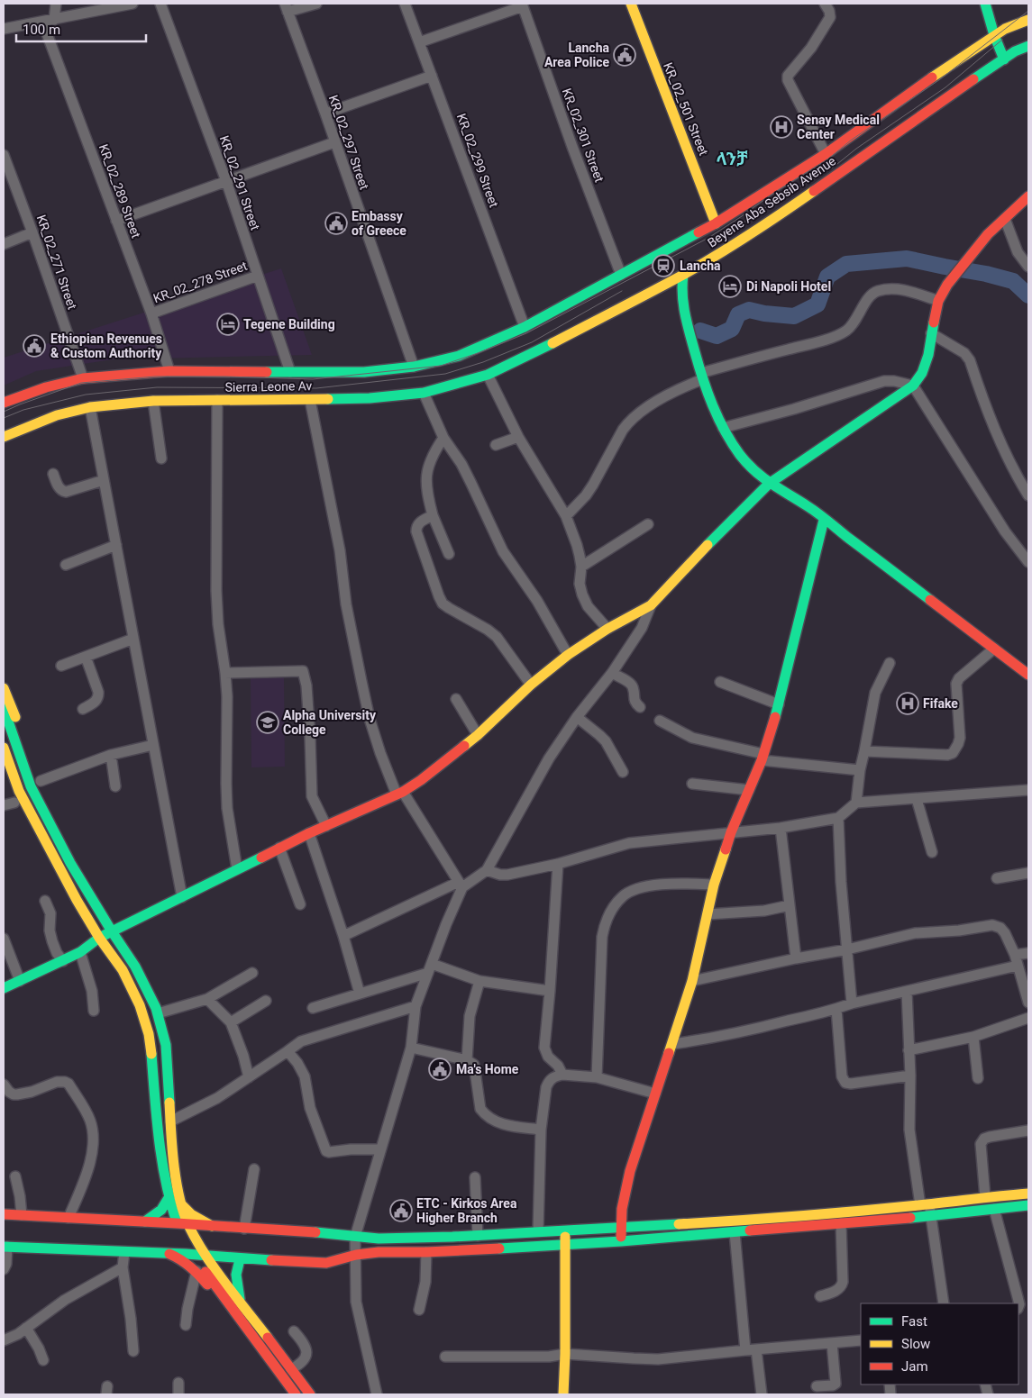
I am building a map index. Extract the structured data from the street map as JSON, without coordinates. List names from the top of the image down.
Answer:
{
  "streets": {
    "main road": ["KR_02_501 Street", "Beyene Aba Sebsib Avenue", "Sierra Leone Av"],
    "street": [
      "KR_02_301 Street",
      "KR_02_297 Street",
      "KR_02_299 Street",
      "KR_02_291 Street",
      "KR_02_289 Street",
      "KR_02_271 Street",
      "KR_02_278 Street"
    ]
  },
  "crossings": [
    ["KR_02_501 Street", "Beyene Aba Sebsib Avenue"],
    ["KR_02_301 Street", "Beyene Aba Sebsib Avenue"],
    ["KR_02_297 Street", "Sierra Leone Av"],
    ["KR_02_299 Street", "Beyene Aba Sebsib Avenue"],
    ["KR_02_299 Street", "Sierra Leone Av"],
    ["KR_02_291 Street", "KR_02_278 Street"],
    ["KR_02_291 Street", "Sierra Leone Av"],
    ["KR_02_289 Street", "KR_02_278 Street"],
    ["KR_02_289 Street", "Sierra Leone Av"],
    ["Beyene Aba Sebsib Avenue", "Sierra Leone Av"],
    ["KR_02_271 Street", "Sierra Leone Av"]
  ],
  "districts": ["ላንቻ"],
  "places": {
    "public building": [
      "Lancha Area Police",
      "Embassy of Greece",
      "Ethiopian Revenues & Custom Authority",
      "Ma's Home",
      "ETC - Kirkos Area Higher Branch"
    ],
    "hospital": ["Senay Medical Center", "Fifake"],
    "station": ["Lancha"],
    "hotel": ["Di Napoli Hotel", "Tegene Building"],
    "school or university": ["Alpha University College"]
  },
  "legend": ["Fast", "Slow", "Jam"],
  "scale_bar": "100 m"
}
